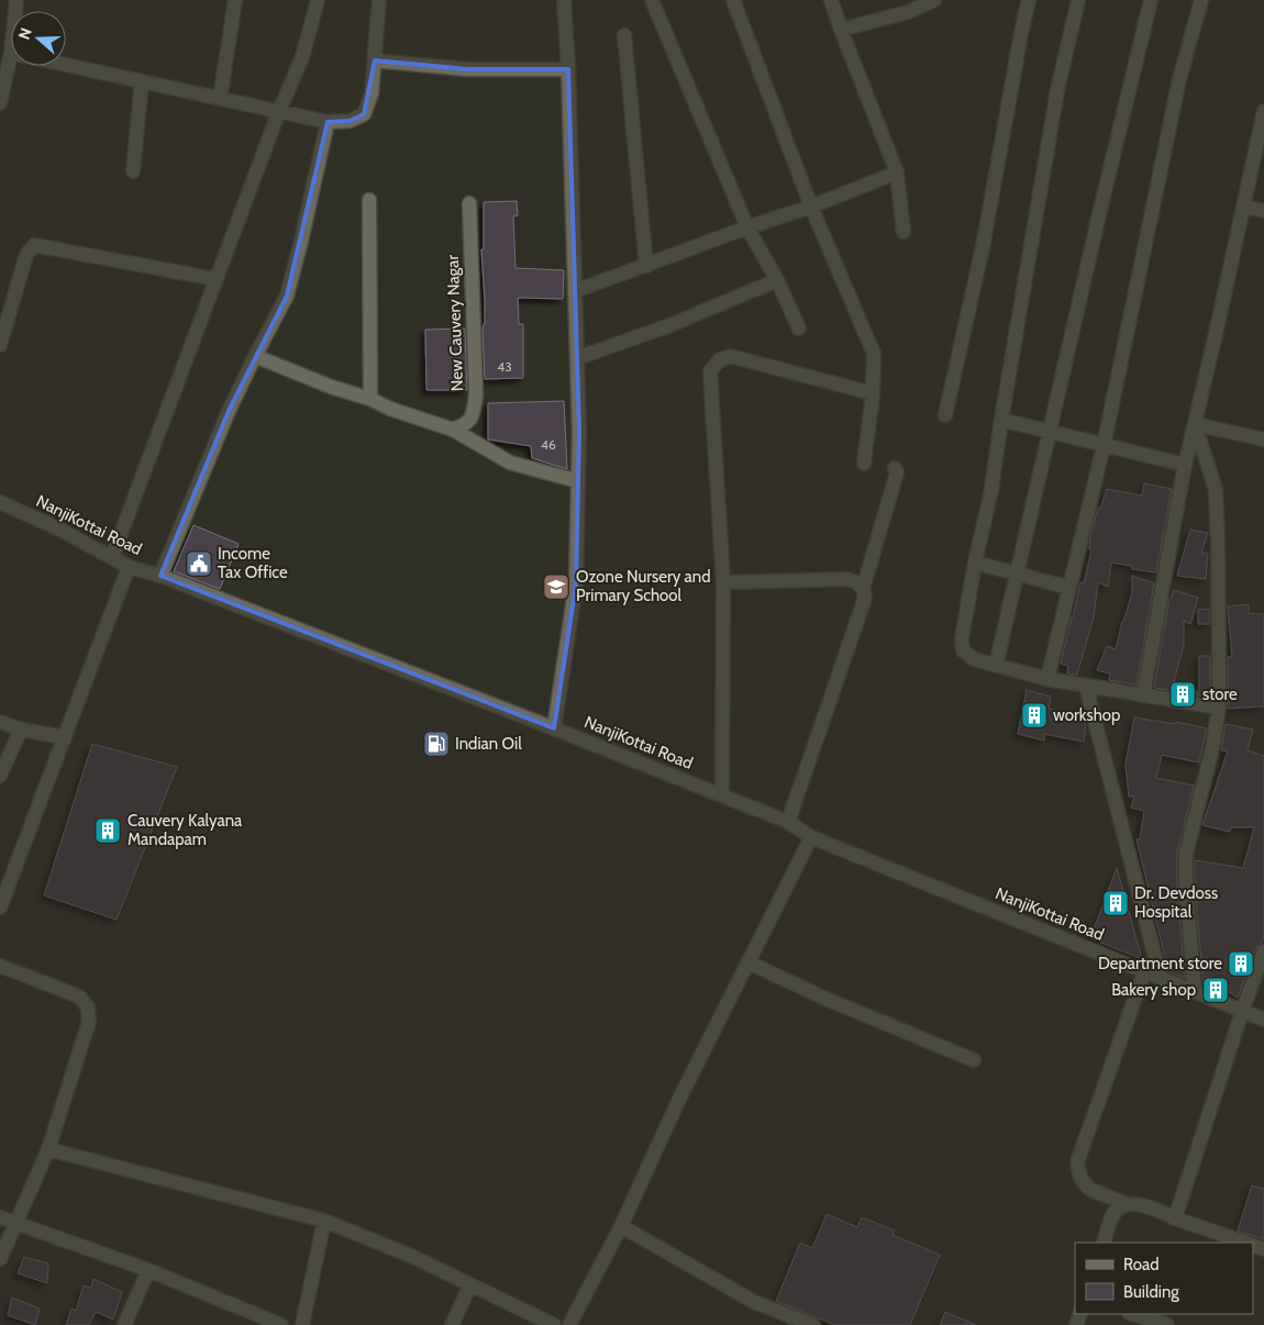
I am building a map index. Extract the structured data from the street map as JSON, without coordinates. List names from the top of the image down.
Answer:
{
  "streets": {
    "street": ["New Cauvery Nagar", "NanjiKottai Road"]
  },
  "places": {
    "public building": ["Income Tax Office"],
    "school or university": ["Ozone Nursery and Primary School"],
    "building": [
      "store",
      "workshop",
      "Cauvery Kalyana Mandapam",
      "Dr. Devdoss Hospital",
      "Department store",
      "Bakery shop"
    ],
    "fuel station": ["Indian Oil"]
  },
  "house_numbers": ["43", "46"],
  "legend": ["Road", "Building"],
  "north": "left"
}
